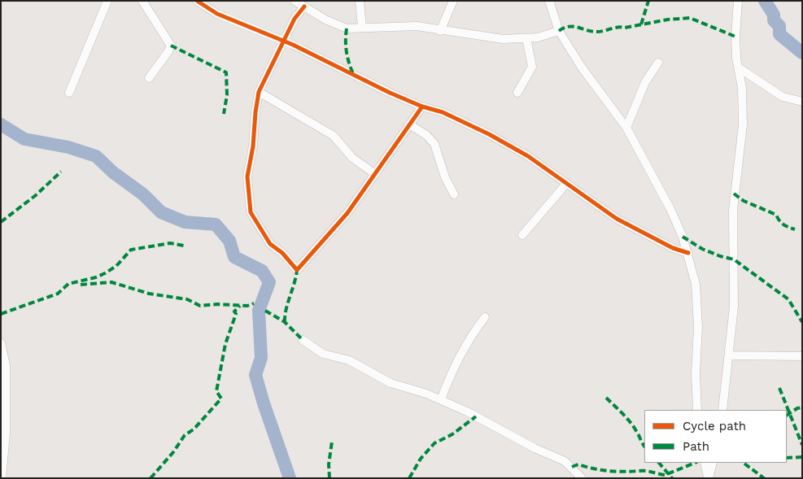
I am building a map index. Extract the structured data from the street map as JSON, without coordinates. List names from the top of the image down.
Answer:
{
  "legend": ["Cycle path", "Path"]
}
